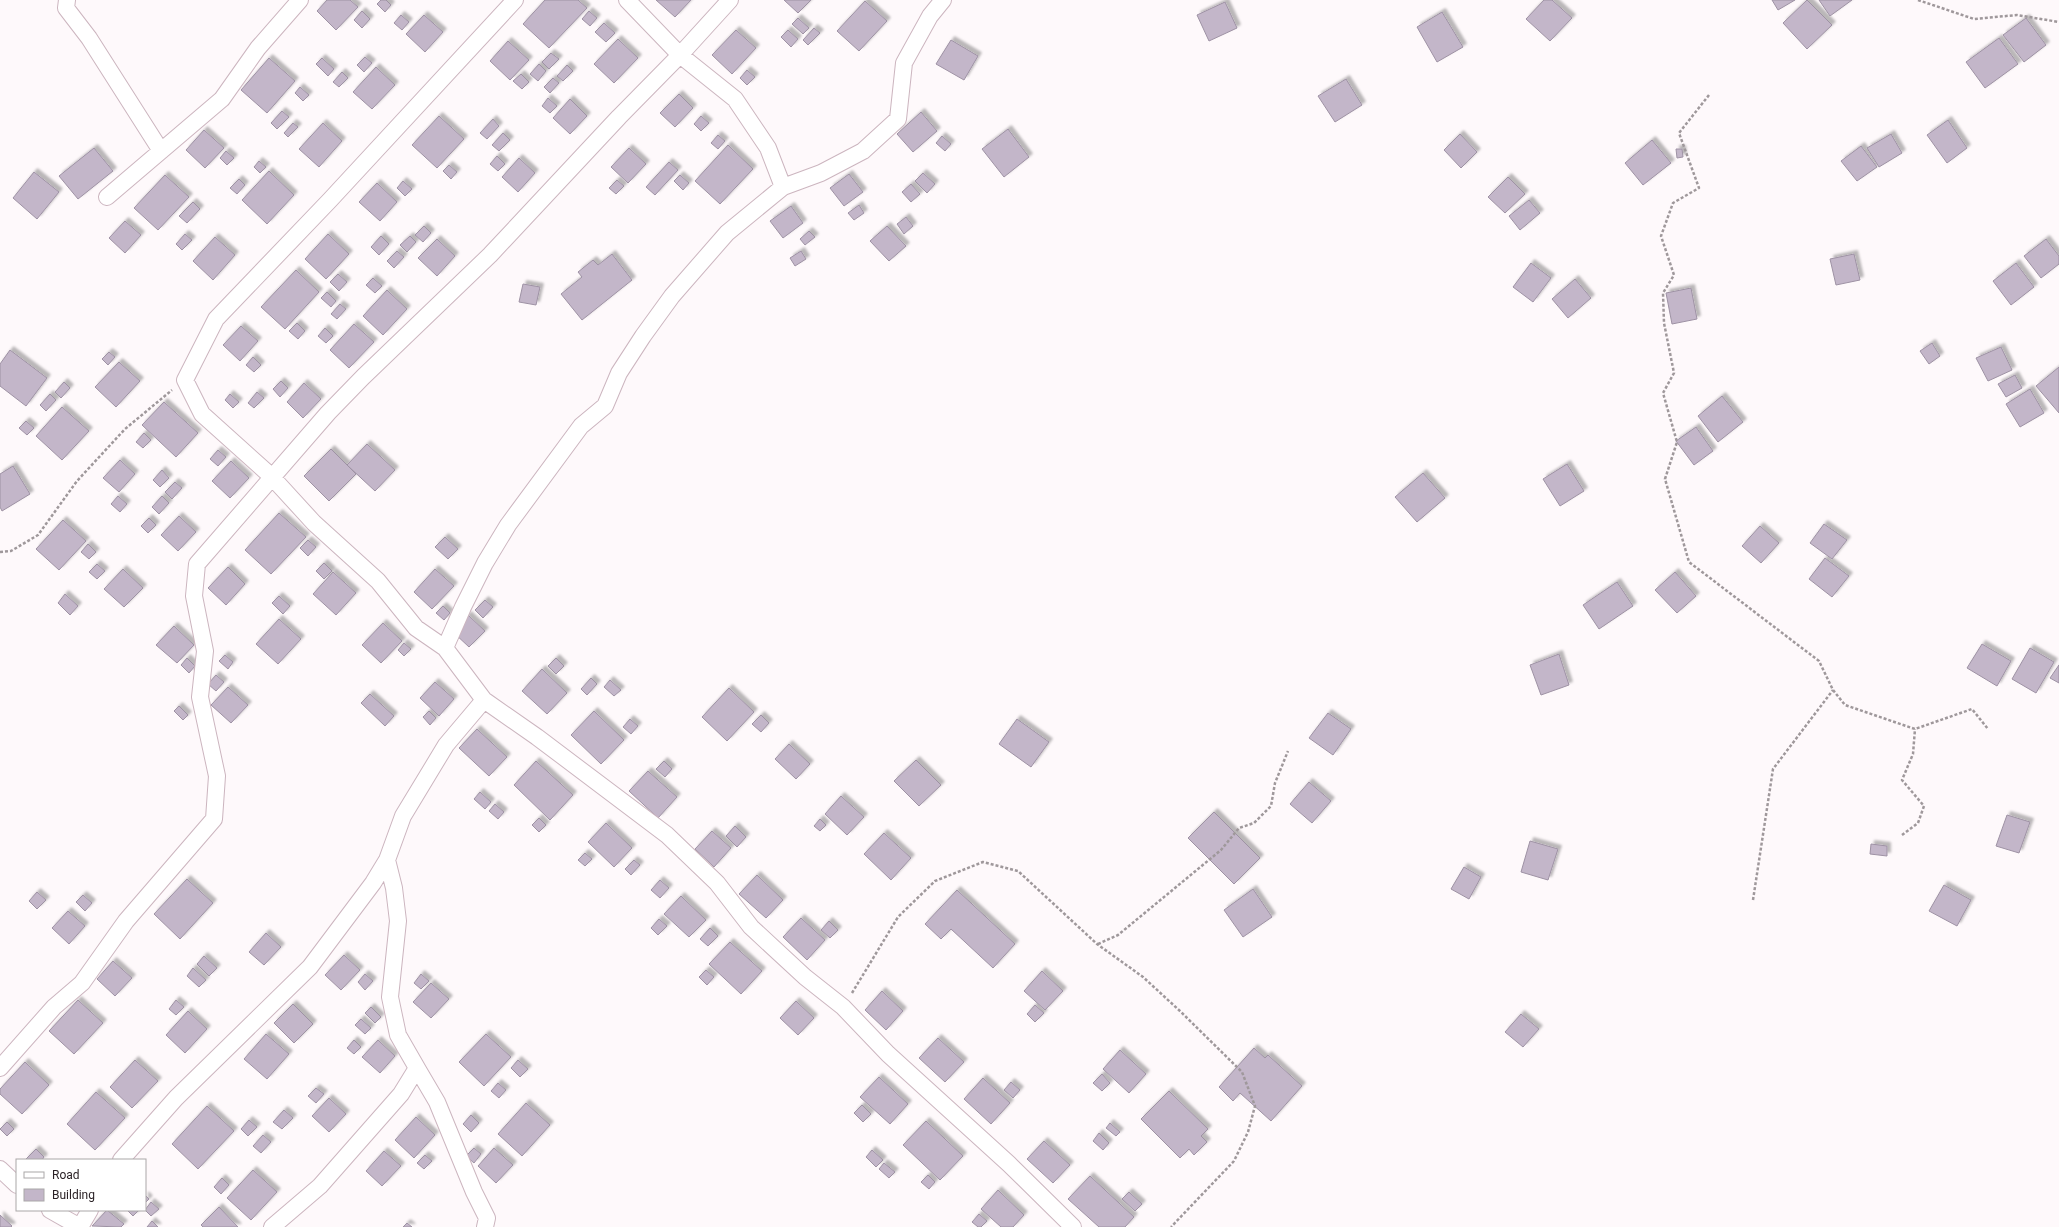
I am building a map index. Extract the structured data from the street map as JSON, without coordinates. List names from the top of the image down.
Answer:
{
  "legend": ["Road", "Building"]
}
